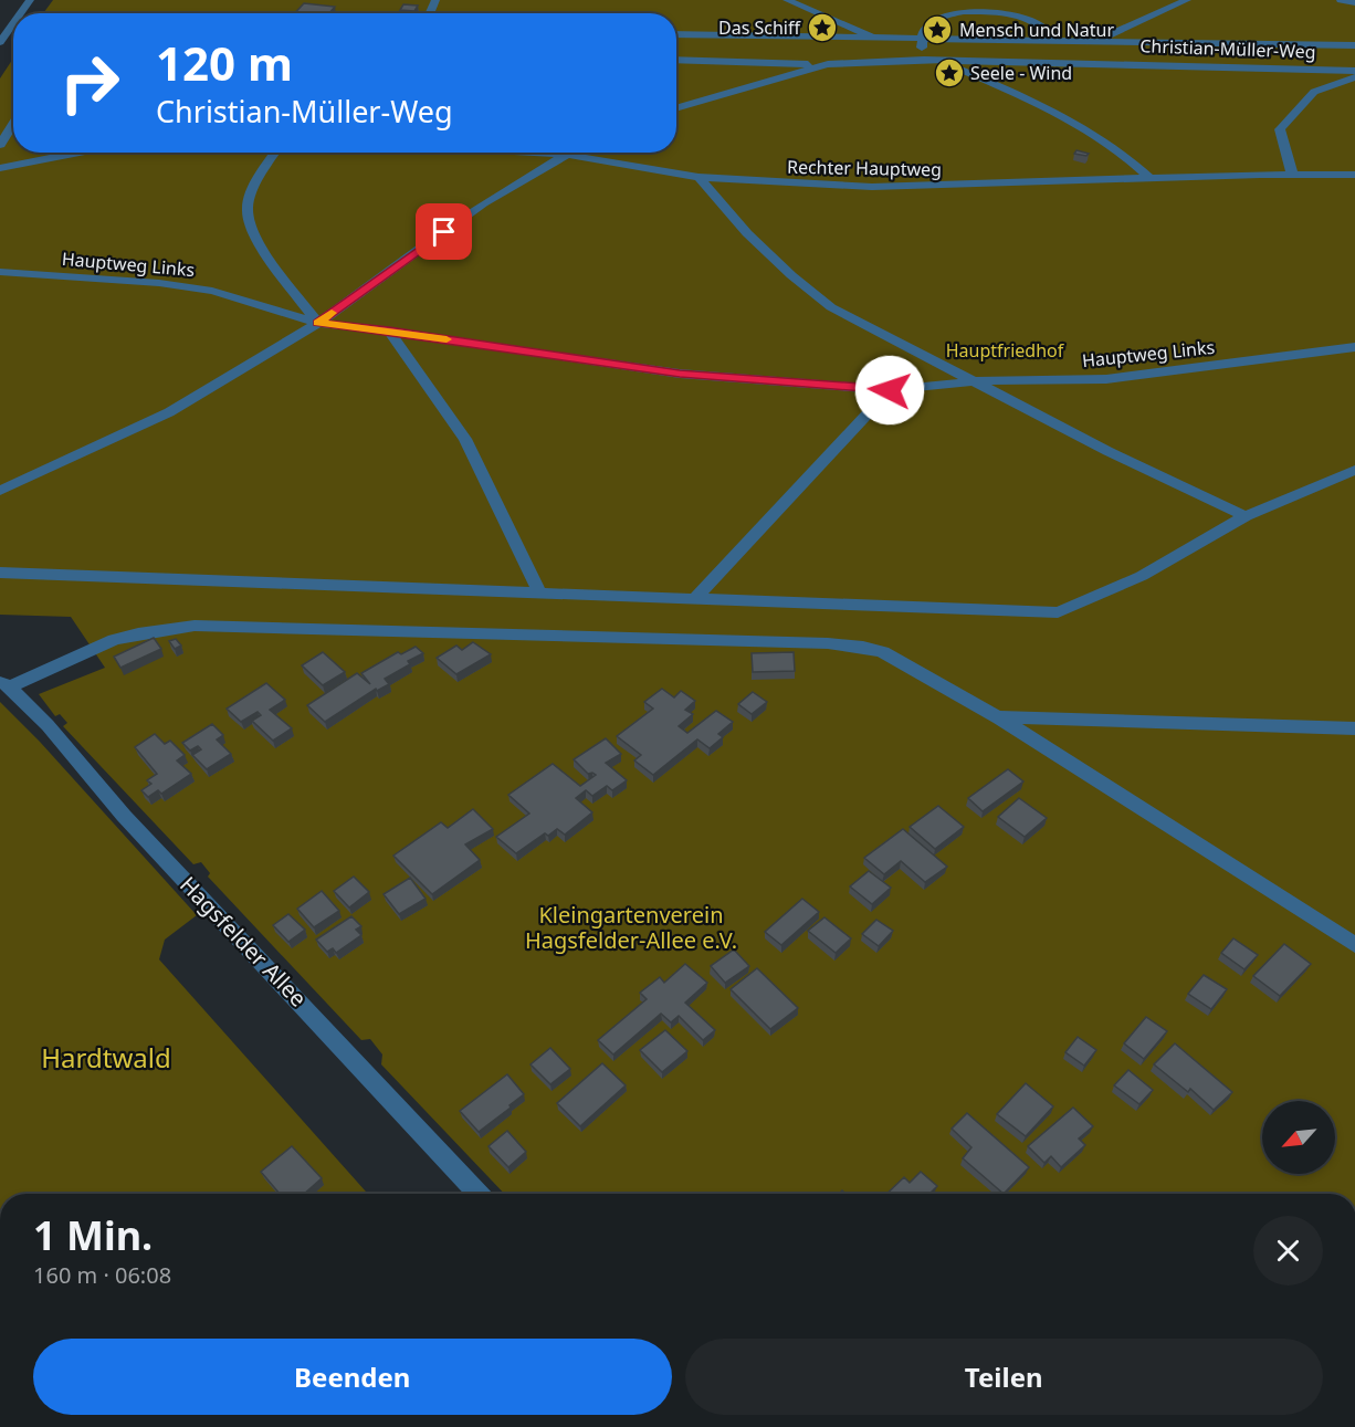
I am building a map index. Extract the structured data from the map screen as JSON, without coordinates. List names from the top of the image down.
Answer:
{
  "streets": {
    "street": [
      "Christian-Müller-Weg",
      "Rechter Hauptweg",
      "Hauptweg Links",
      "Hagsfelder Allee"
    ]
  },
  "parks": ["Hauptfriedhof", "Kleingartenverein Hagsfelder-Allee e.V.", "Hardtwald"],
  "places": {
    "place": ["Das Schiff", "Mensch und Natur", "Seele - Wind"]
  },
  "north": "bottom left",
  "page": {
    "turn": ["120 m", "Christian-Müller-Weg"],
    "heading": ["1 Min.", "160 m · 06:08"],
    "buttons": ["Beenden", "Teilen"]
  }
}
